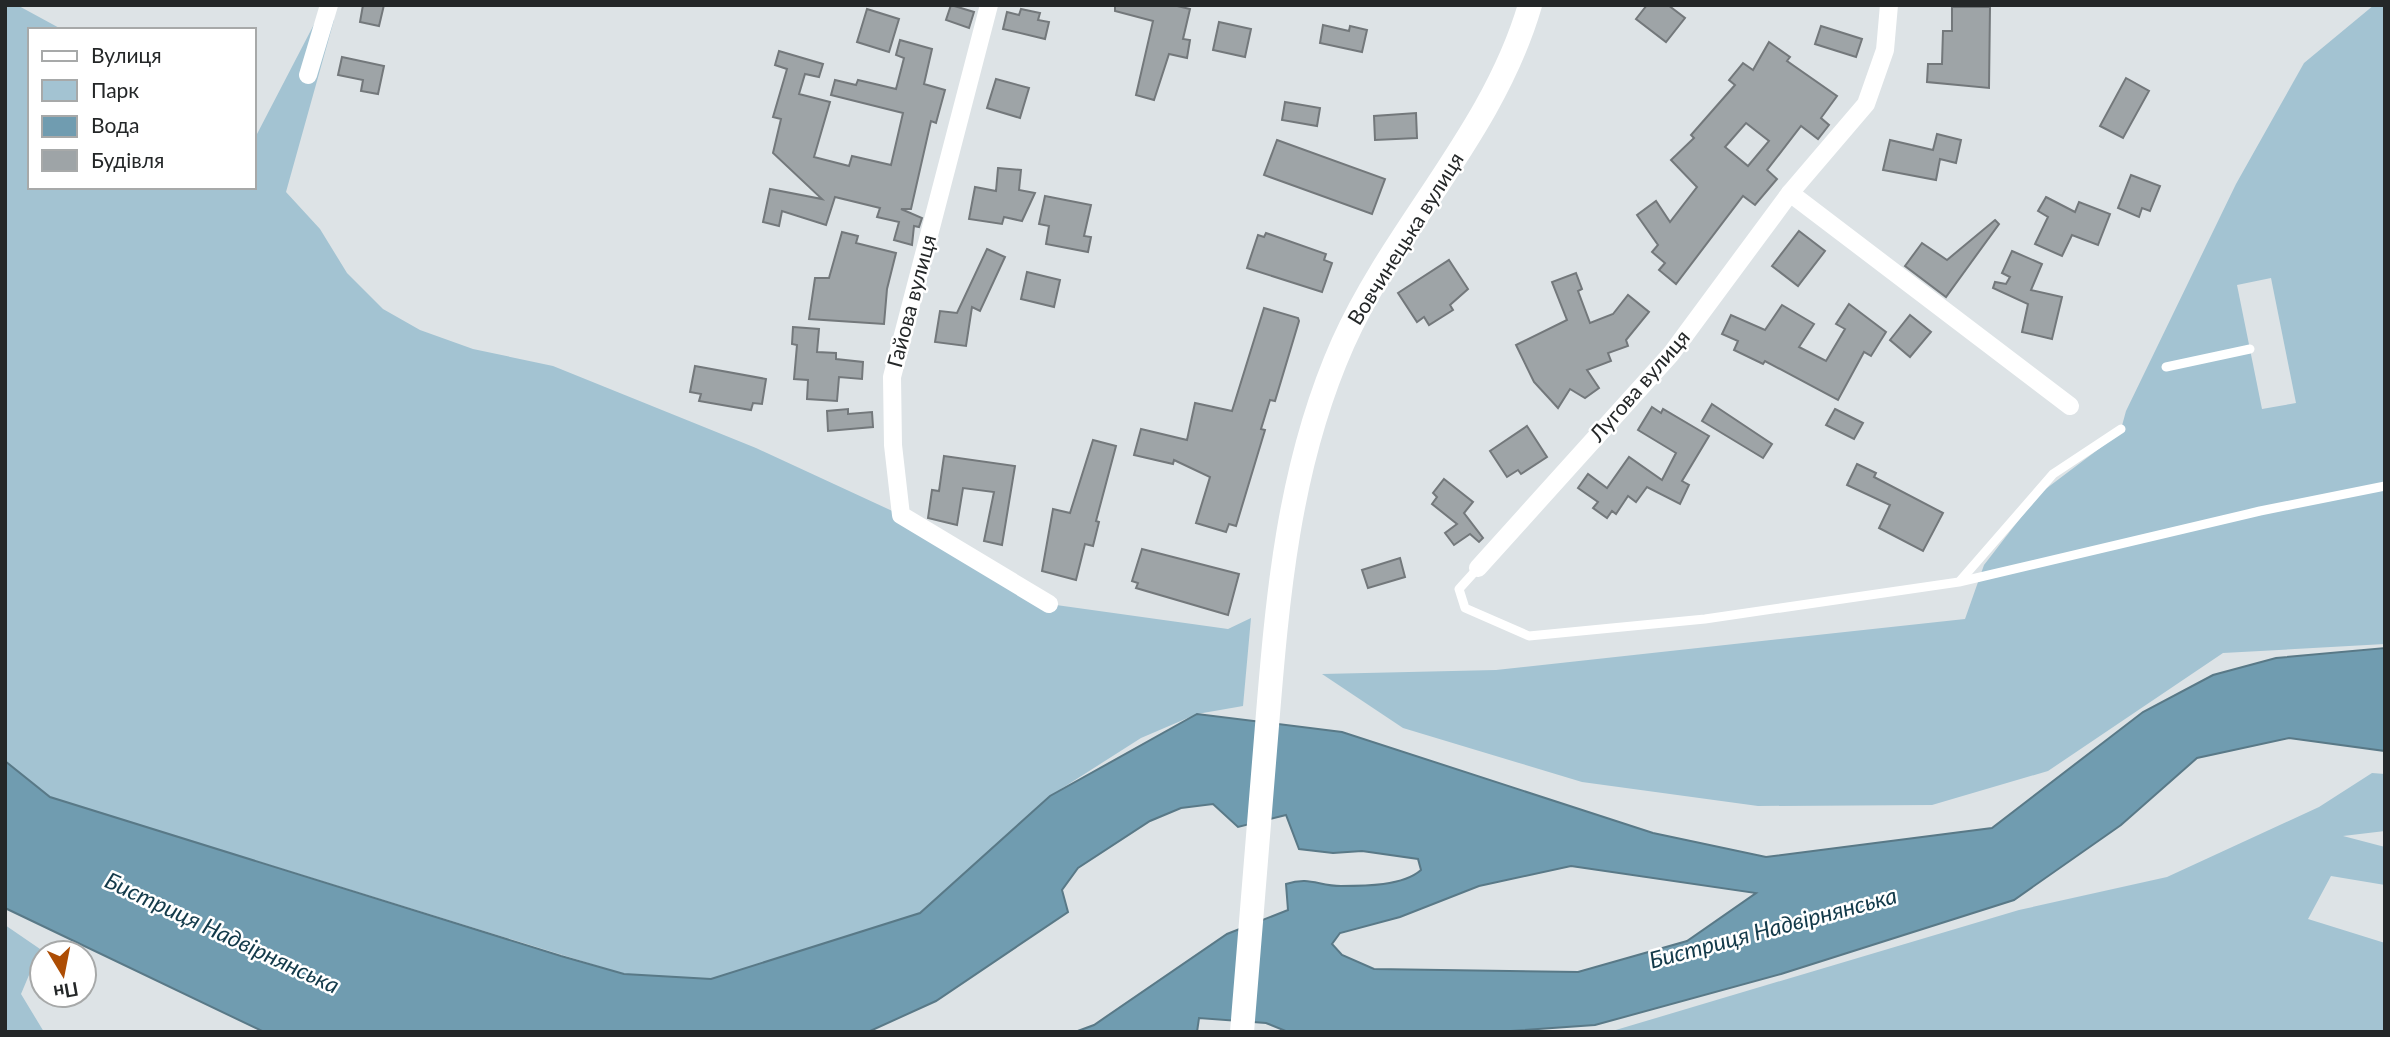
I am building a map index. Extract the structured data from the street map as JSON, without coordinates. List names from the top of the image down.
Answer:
{
  "streets": {
    "street": ["Вовчинецька вулиця", "Гайова вулиця", "Лугова вулиця"]
  },
  "water": ["Бистриця Надвірнянська"],
  "legend": [
    "Вулиця",
    "Парк",
    "Вода",
    "Будівля"
  ],
  "north": "bottom"
}
